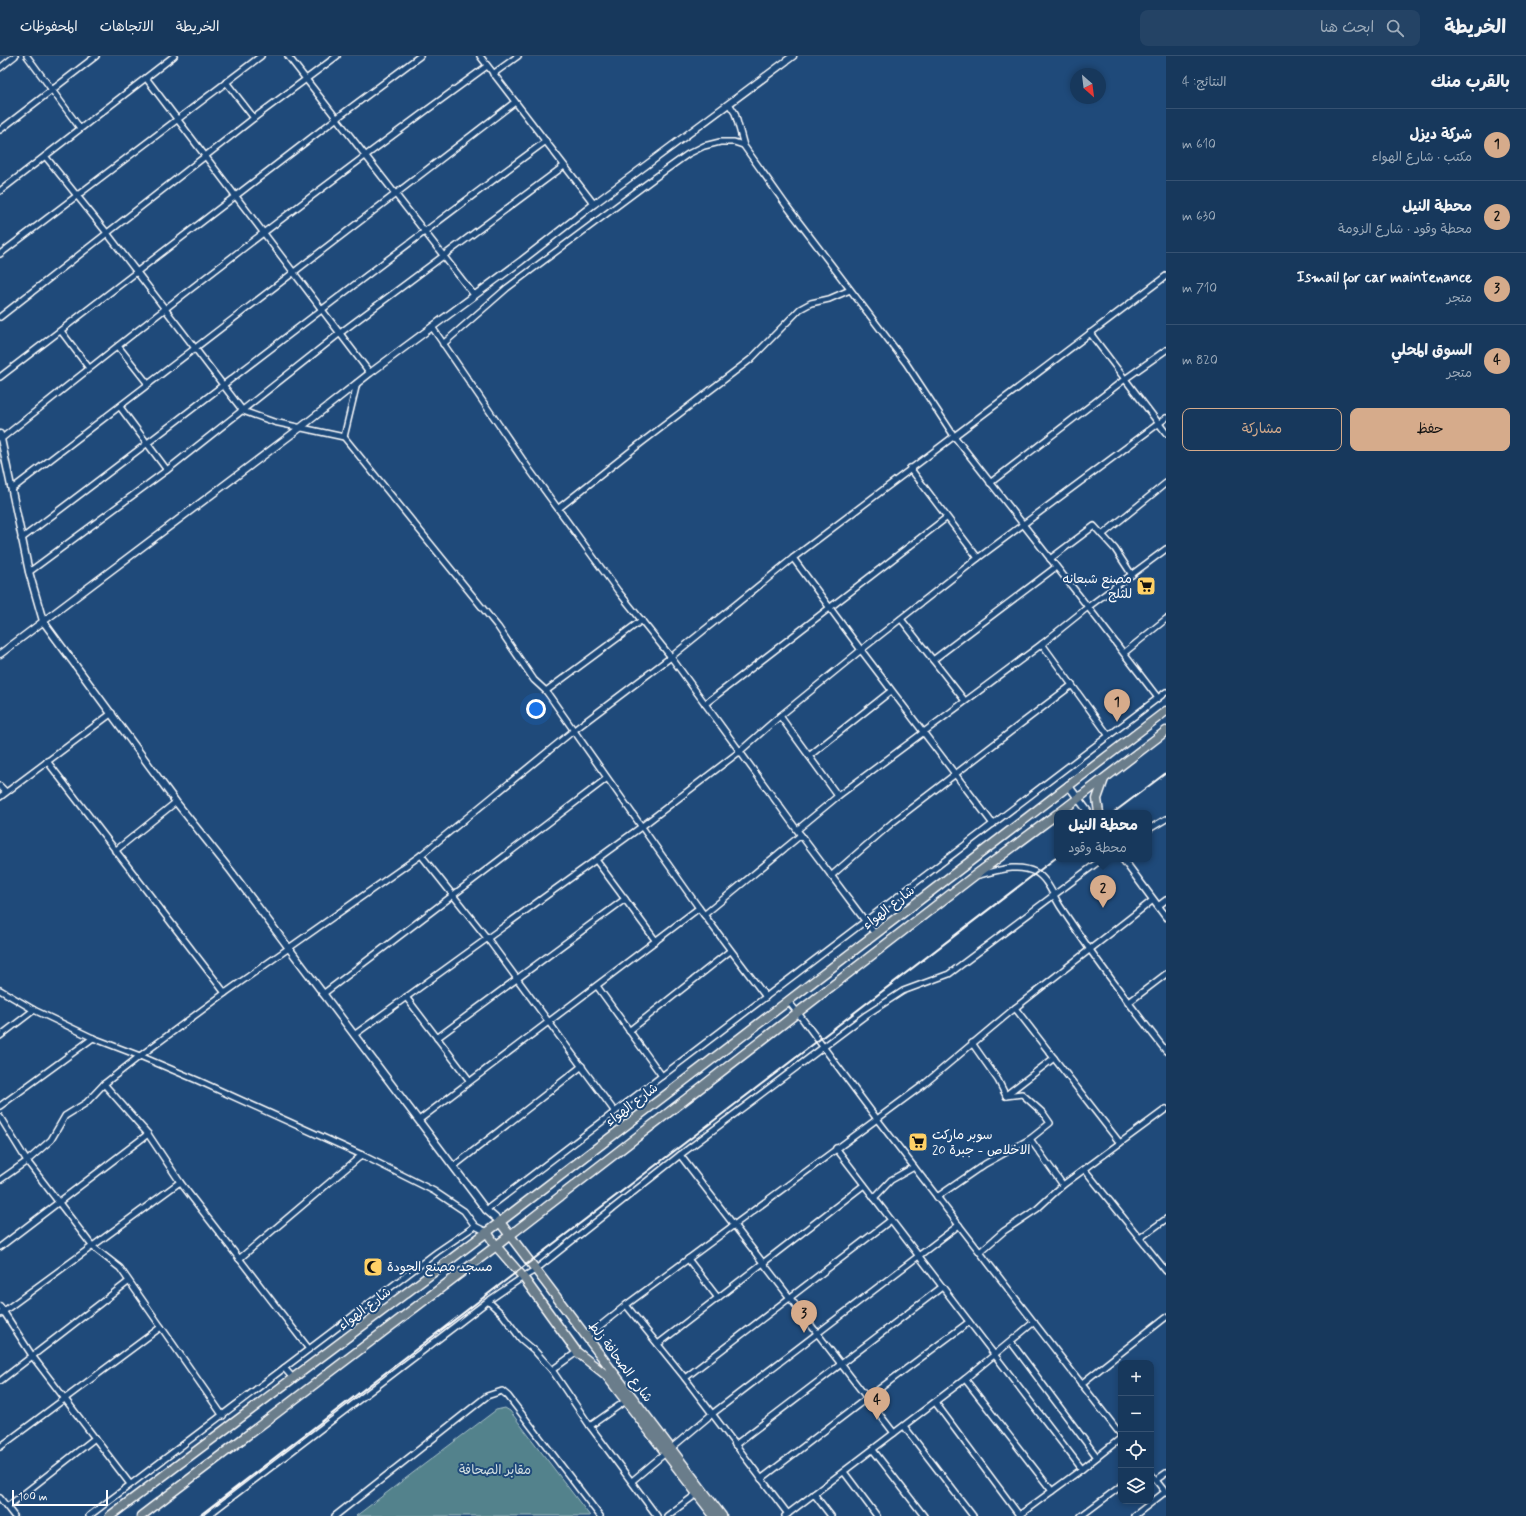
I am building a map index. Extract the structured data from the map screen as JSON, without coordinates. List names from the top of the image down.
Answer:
{
  "streets": {
    "highway": ["شارع الهواء", "شارع الصحافة زلط"]
  },
  "crossings": [
    ["شارع الهواء", "شارع الصحافة زلط"]
  ],
  "parks": ["مقابر الصحافة"],
  "places": {
    "supermarket": ["مصنع شبعانه للثلج", "سوبر ماركت الاخلاص - جبرة 20"],
    "mosque": ["مسجد مصنع الجودة"]
  },
  "scale_bar": "100 m",
  "north": "bottom right",
  "page": {
    "header": "الخريطة",
    "search": "ابحث هنا",
    "nav": ["الخريطة", "الاتجاهات", "المحفوظات"],
    "heading": ["بالقرب منك", "النتائج: 4"],
    "list": [
      {
        "mark": "1",
        "name": "شركة ديزل",
        "note": "مكتب · شارع الهواء",
        "value": "610 m"
      },
      {
        "mark": "2",
        "name": "محطة النيل",
        "note": "محطة وقود · شارع الزومة",
        "value": "630 m"
      },
      {
        "mark": "3",
        "name": "Ismail for car maintenance",
        "note": "متجر",
        "value": "710 m"
      },
      {
        "mark": "4",
        "name": "السوق المحلي",
        "note": "متجر",
        "value": "820 m"
      }
    ],
    "buttons": ["حفظ", "مشاركة"],
    "pins": [
      "1",
      "2",
      "3",
      "4"
    ],
    "popup": ["محطة النيل", "محطة وقود"],
    "map_buttons": ["+", "−"],
    "scale": "100 m"
  }
}
